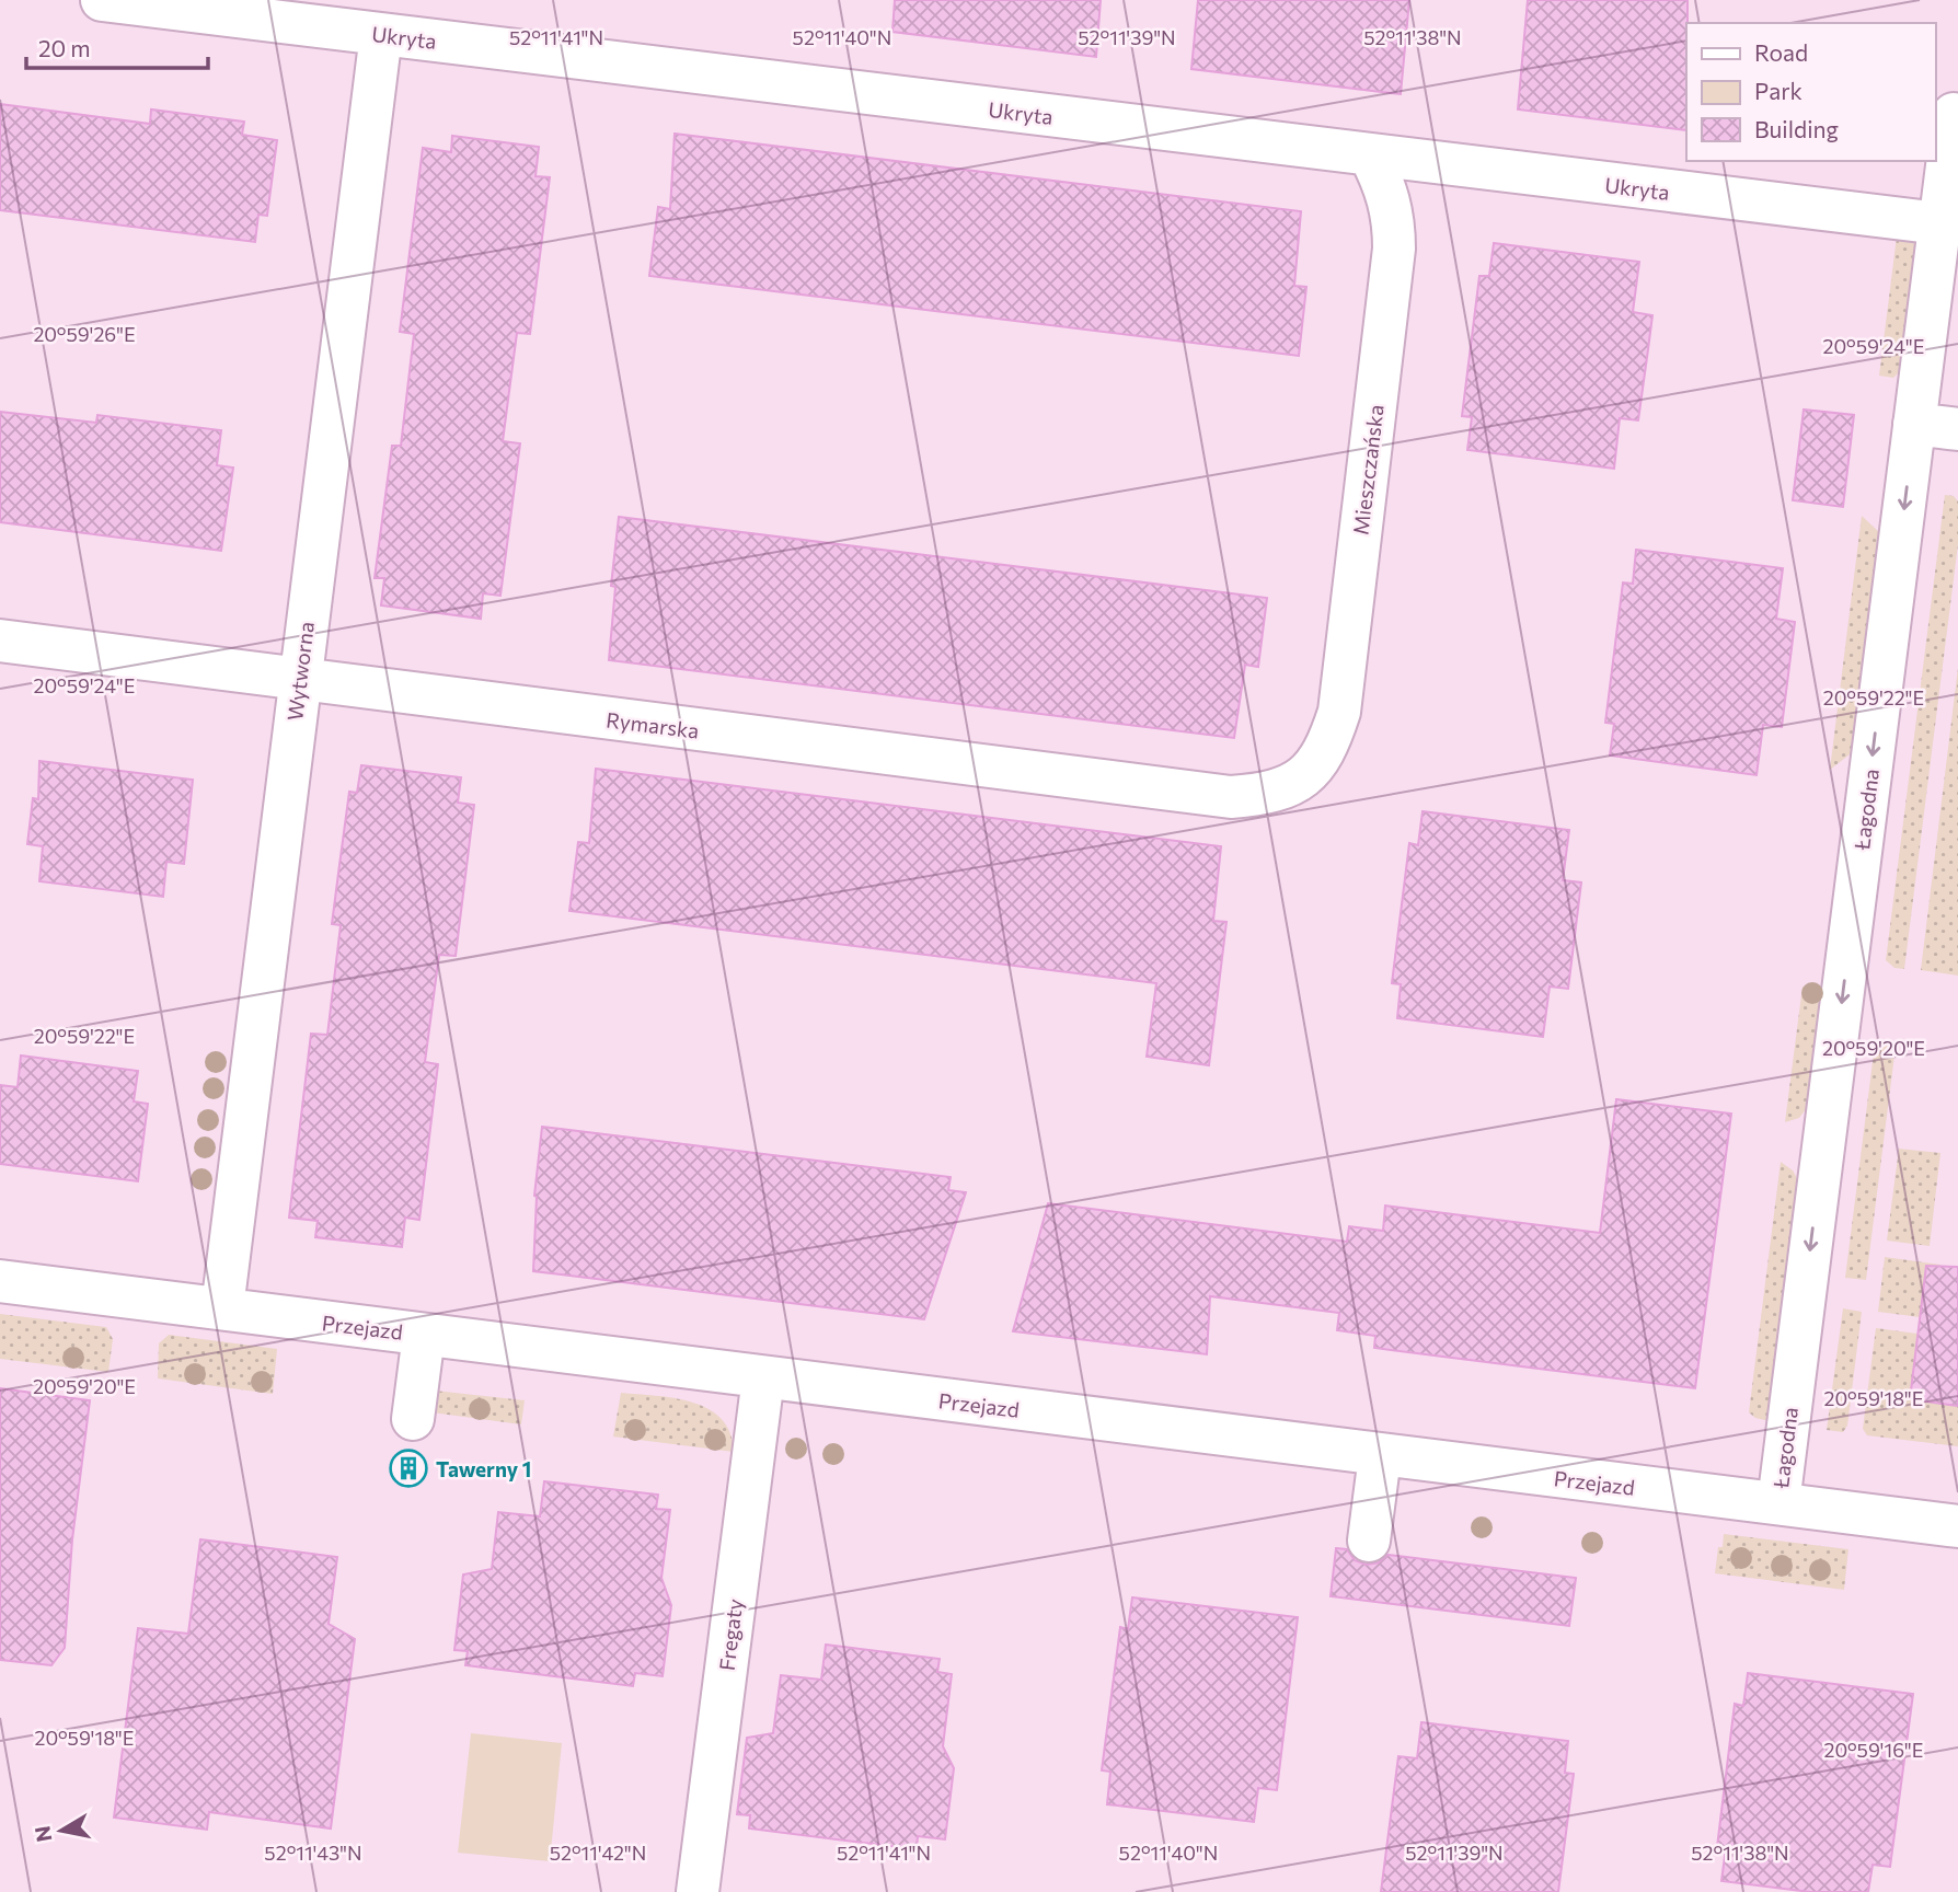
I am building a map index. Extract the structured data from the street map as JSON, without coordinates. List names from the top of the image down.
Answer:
{
  "streets": {
    "street": [
      "Ukryta",
      "Mieszczańska",
      "Wytworna",
      "Rymarska",
      "Łagodna",
      "Przejazd",
      "Fregaty"
    ]
  },
  "crossings": [
    ["Ukryta", "Mieszczańska"],
    ["Ukryta", "Wytworna"],
    ["Ukryta", "Łagodna"],
    ["Mieszczańska", "Rymarska"],
    ["Wytworna", "Rymarska"],
    ["Wytworna", "Przejazd"],
    ["Łagodna", "Przejazd"],
    ["Przejazd", "Fregaty"]
  ],
  "one_way": ["Łagodna"],
  "places": {
    "building": ["Tawerny 1"]
  },
  "legend": ["Road", "Park", "Building"],
  "scale_bar": "20 m",
  "north": "left",
  "coordinates": [
    "52°11'41\"N",
    "52°11'40\"N",
    "52°11'39\"N",
    "52°11'38\"N",
    "20°59'26\"E",
    "20°59'24\"E",
    "20°59'22\"E",
    "20°59'20\"E",
    "20°59'18\"E",
    "20°59'16\"E",
    "52°11'43\"N",
    "52°11'42\"N"
  ]
}
